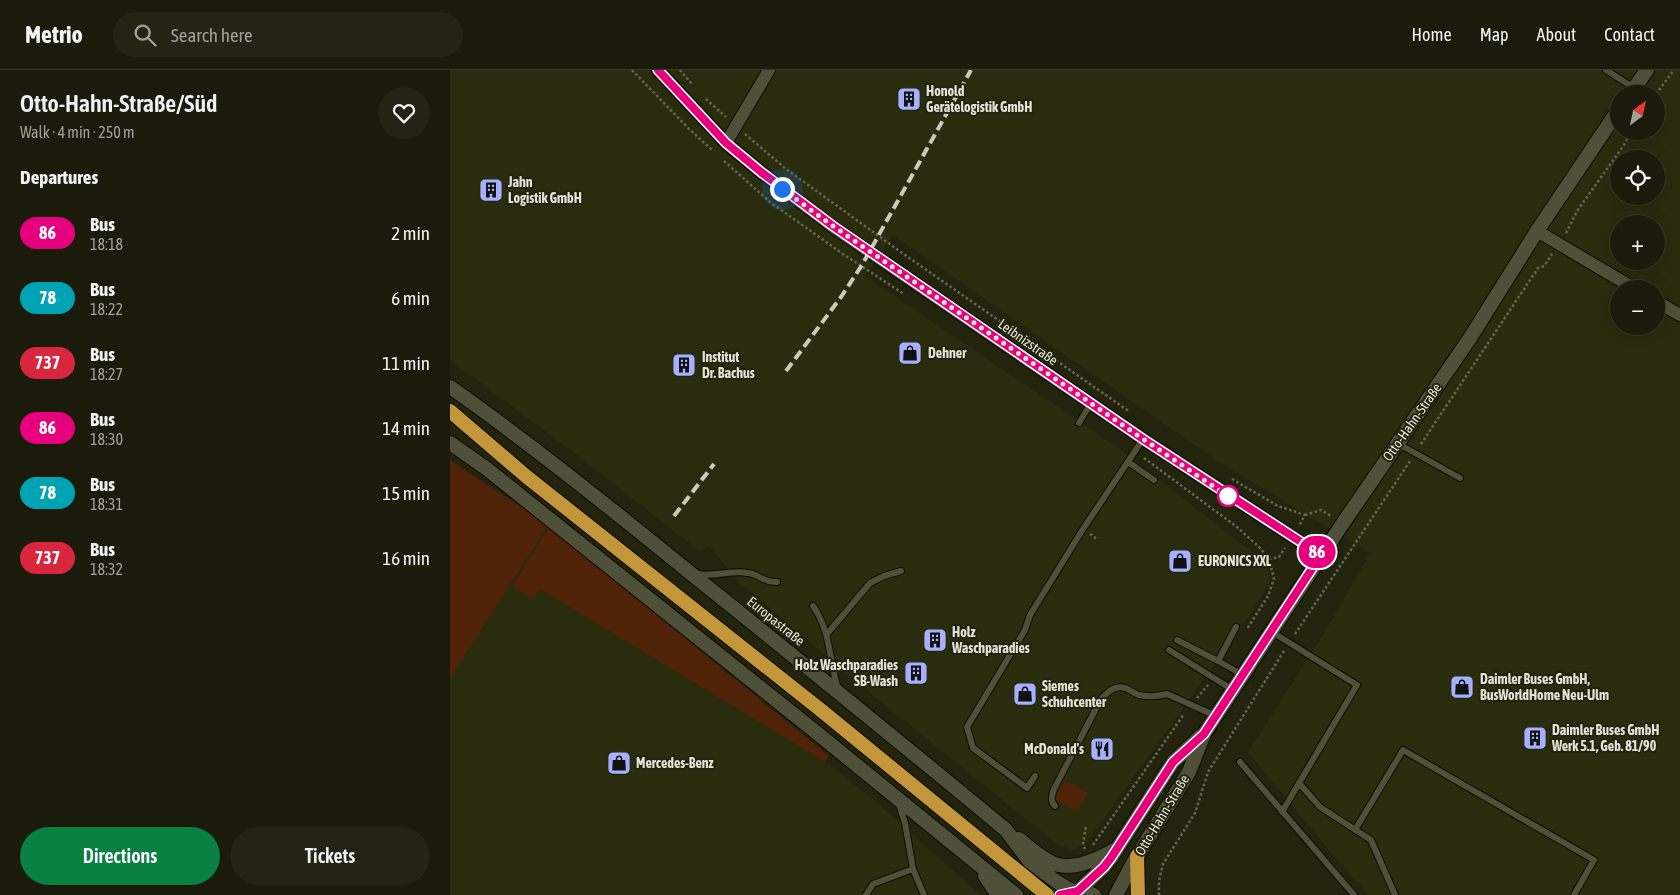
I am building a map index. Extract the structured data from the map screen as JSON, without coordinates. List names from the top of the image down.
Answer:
{
  "streets": {
    "street": ["Leibnizstraße", "Otto-Hahn-Straße", "Europastraße"]
  },
  "crossings": [
    ["Leibnizstraße", "Otto-Hahn-Straße"],
    ["Otto-Hahn-Straße", "Europastraße"]
  ],
  "places": {
    "building": [
      "Honold Gerätelogistik GmbH",
      "Jahn Logistik GmbH",
      "Institut Dr. Bachus",
      "Holz Waschparadies",
      "Holz Waschparadies SB-Wash",
      "Daimler Buses GmbH Werk 5.1, Geb. 81/90"
    ],
    "shop": [
      "Dehner",
      "EURONICS XXL",
      "Daimler Buses GmbH, BusWorldHome Neu-Ulm",
      "Siemes Schuhcenter",
      "Mercedes-Benz"
    ],
    "restaurant": ["McDonald's"]
  },
  "lines": ["bus line 86"],
  "north": "top right",
  "page": {
    "header": "Metrio",
    "search": "Search here",
    "nav": [
      "Home",
      "Map",
      "About",
      "Contact"
    ],
    "heading": [
      ["Otto-Hahn-Straße/Süd", "Walk · 4 min · 250 m"],
      "Departures"
    ],
    "on_map": "86",
    "map_buttons": ["+", "−"],
    "list": [
      {
        "mark": "86",
        "name": "Bus",
        "note": "18:18",
        "value": "2 min"
      },
      {
        "mark": "78",
        "name": "Bus",
        "note": "18:22",
        "value": "6 min"
      },
      {
        "mark": "737",
        "name": "Bus",
        "note": "18:27",
        "value": "11 min"
      },
      {
        "mark": "86",
        "name": "Bus",
        "note": "18:30",
        "value": "14 min"
      },
      {
        "mark": "78",
        "name": "Bus",
        "note": "18:31",
        "value": "15 min"
      },
      {
        "mark": "737",
        "name": "Bus",
        "note": "18:32",
        "value": "16 min"
      }
    ],
    "buttons": ["Directions", "Tickets"]
  }
}
